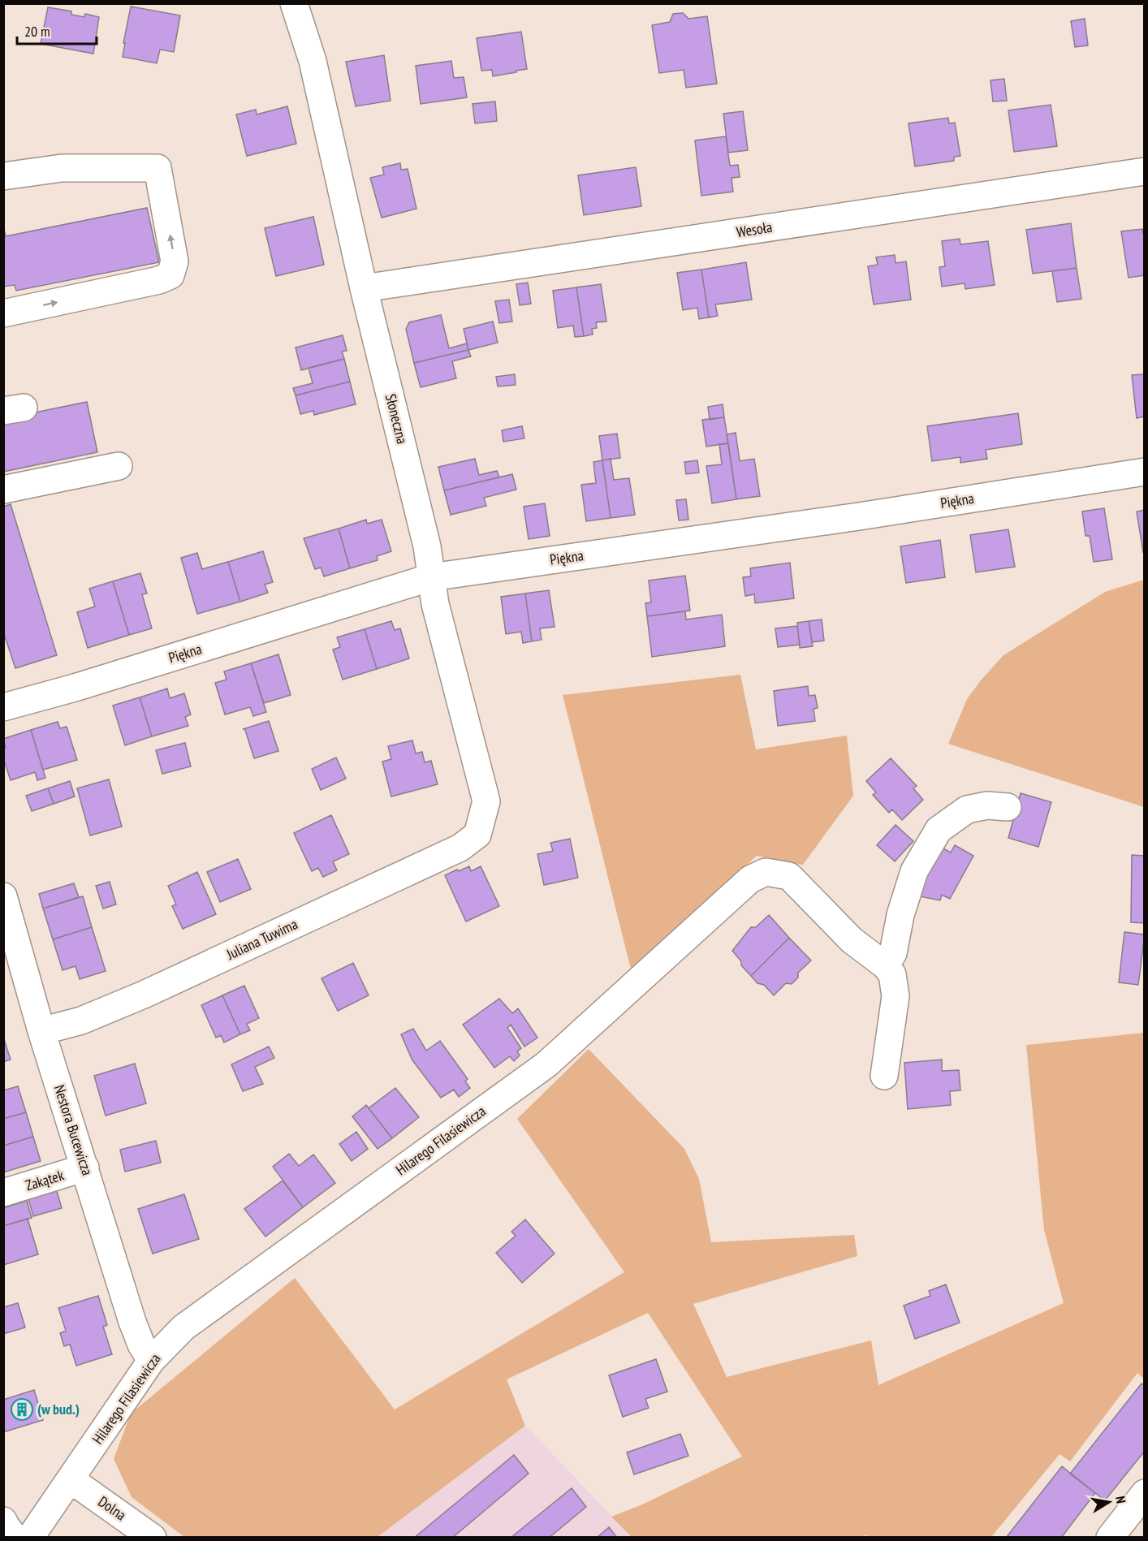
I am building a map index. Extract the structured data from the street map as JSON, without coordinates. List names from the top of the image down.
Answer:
{
  "streets": {
    "street": [
      "Wesoła",
      "Słoneczna",
      "Piękna",
      "Juliana Tuwima",
      "Nestora Bucewicza",
      "Hilarego Filasiewicza",
      "Zakątek",
      "Dolna"
    ]
  },
  "crossings": [
    ["Wesoła", "Słoneczna"],
    ["Słoneczna", "Piękna"],
    ["Słoneczna", "Juliana Tuwima"],
    ["Juliana Tuwima", "Nestora Bucewicza"],
    ["Nestora Bucewicza", "Hilarego Filasiewicza"],
    ["Nestora Bucewicza", "Zakątek"],
    ["Hilarego Filasiewicza", "Dolna"]
  ],
  "places": {
    "building": ["(w bud.)"]
  },
  "scale_bar": "20 m",
  "north": "right"
}
